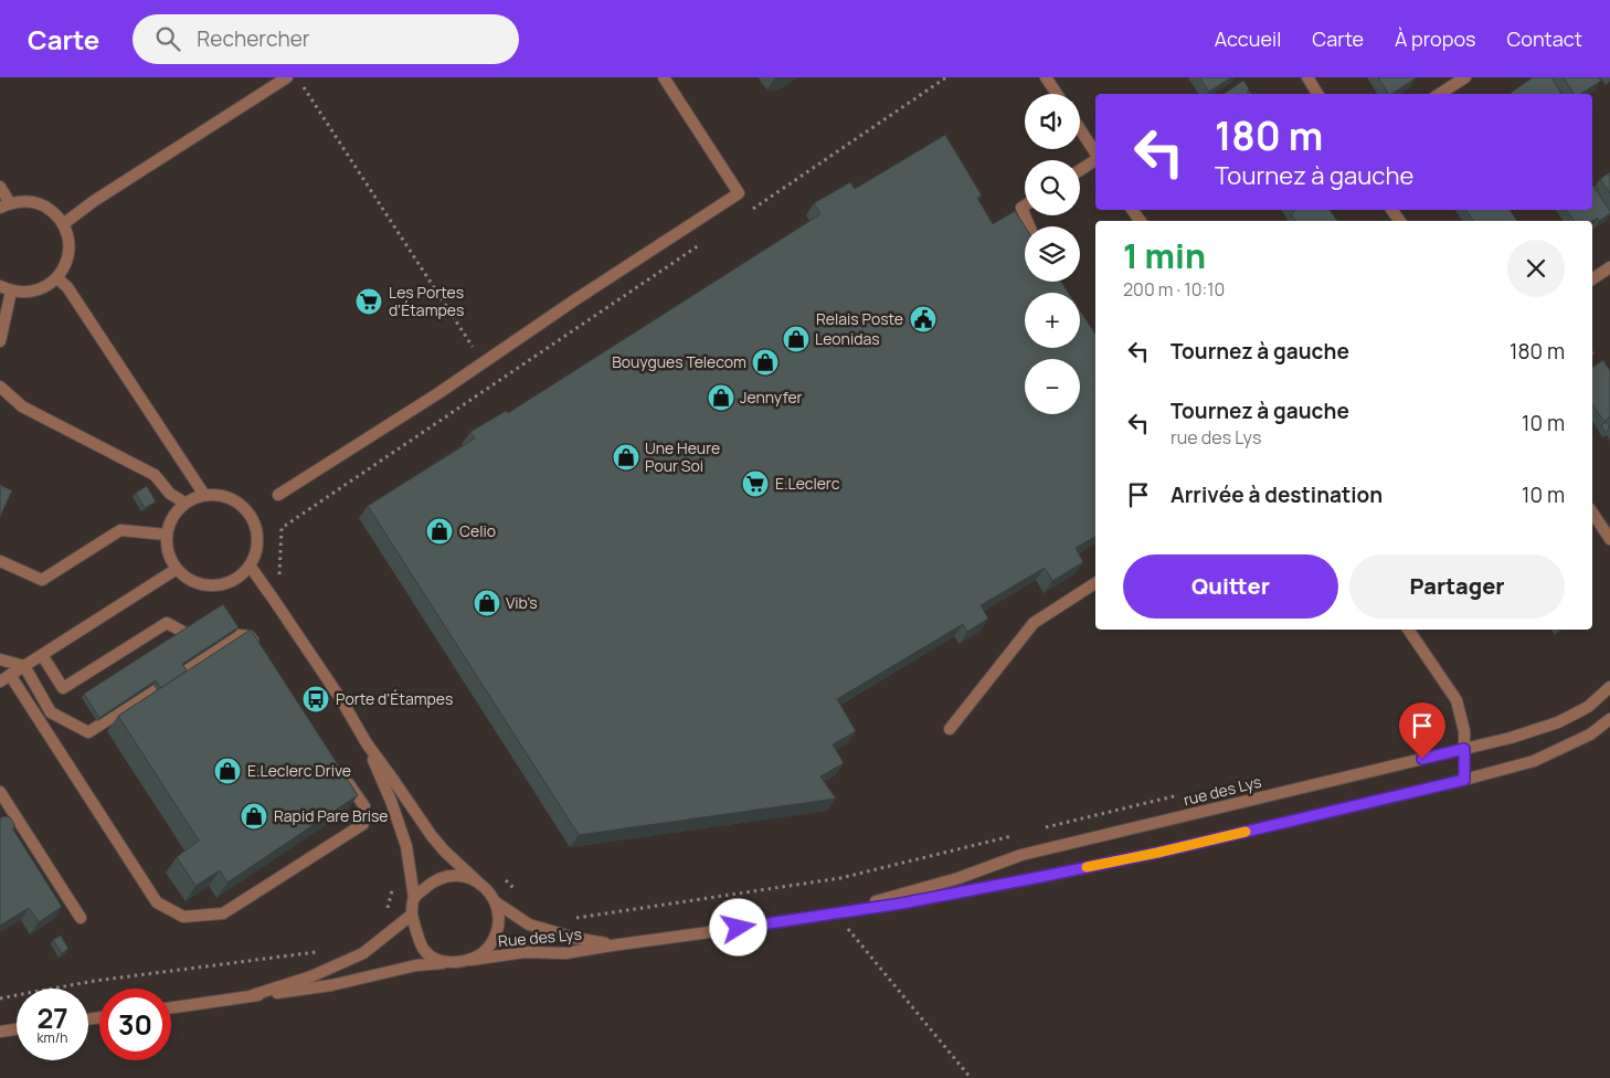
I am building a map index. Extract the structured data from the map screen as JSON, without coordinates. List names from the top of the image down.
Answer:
{
  "streets": {
    "street": ["rue des Lys", "Rue des Lys"]
  },
  "crossings": [
    ["rue des Lys", "Rue des Lys"]
  ],
  "places": {
    "supermarket": ["Les Portes d'Étampes", "E.Leclerc"],
    "public building": ["Relais Poste"],
    "shop": [
      "Leonidas",
      "Bouygues Telecom",
      "Jennyfer",
      "Une Heure Pour Soi",
      "Celio",
      "Vib's",
      "E.Leclerc Drive",
      "Rapid Pare Brise"
    ],
    "bus stop": ["Porte d'Étampes"]
  },
  "page": {
    "header": "Carte",
    "search": "Rechercher",
    "nav": [
      "Accueil",
      "Carte",
      "À propos",
      "Contact"
    ],
    "map_buttons": ["+", "−"],
    "turn": ["180 m", "Tournez à gauche"],
    "heading": ["1 min", "200 m · 10:10"],
    "list": [
      {
        "name": "Tournez à gauche",
        "value": "180 m"
      },
      {
        "name": "Tournez à gauche",
        "note": "rue des Lys",
        "value": "10 m"
      },
      {
        "name": "Arrivée à destination",
        "value": "10 m"
      }
    ],
    "buttons": ["Quitter", "Partager"],
    "speed": "27 km/h",
    "limit": "30"
  }
}
